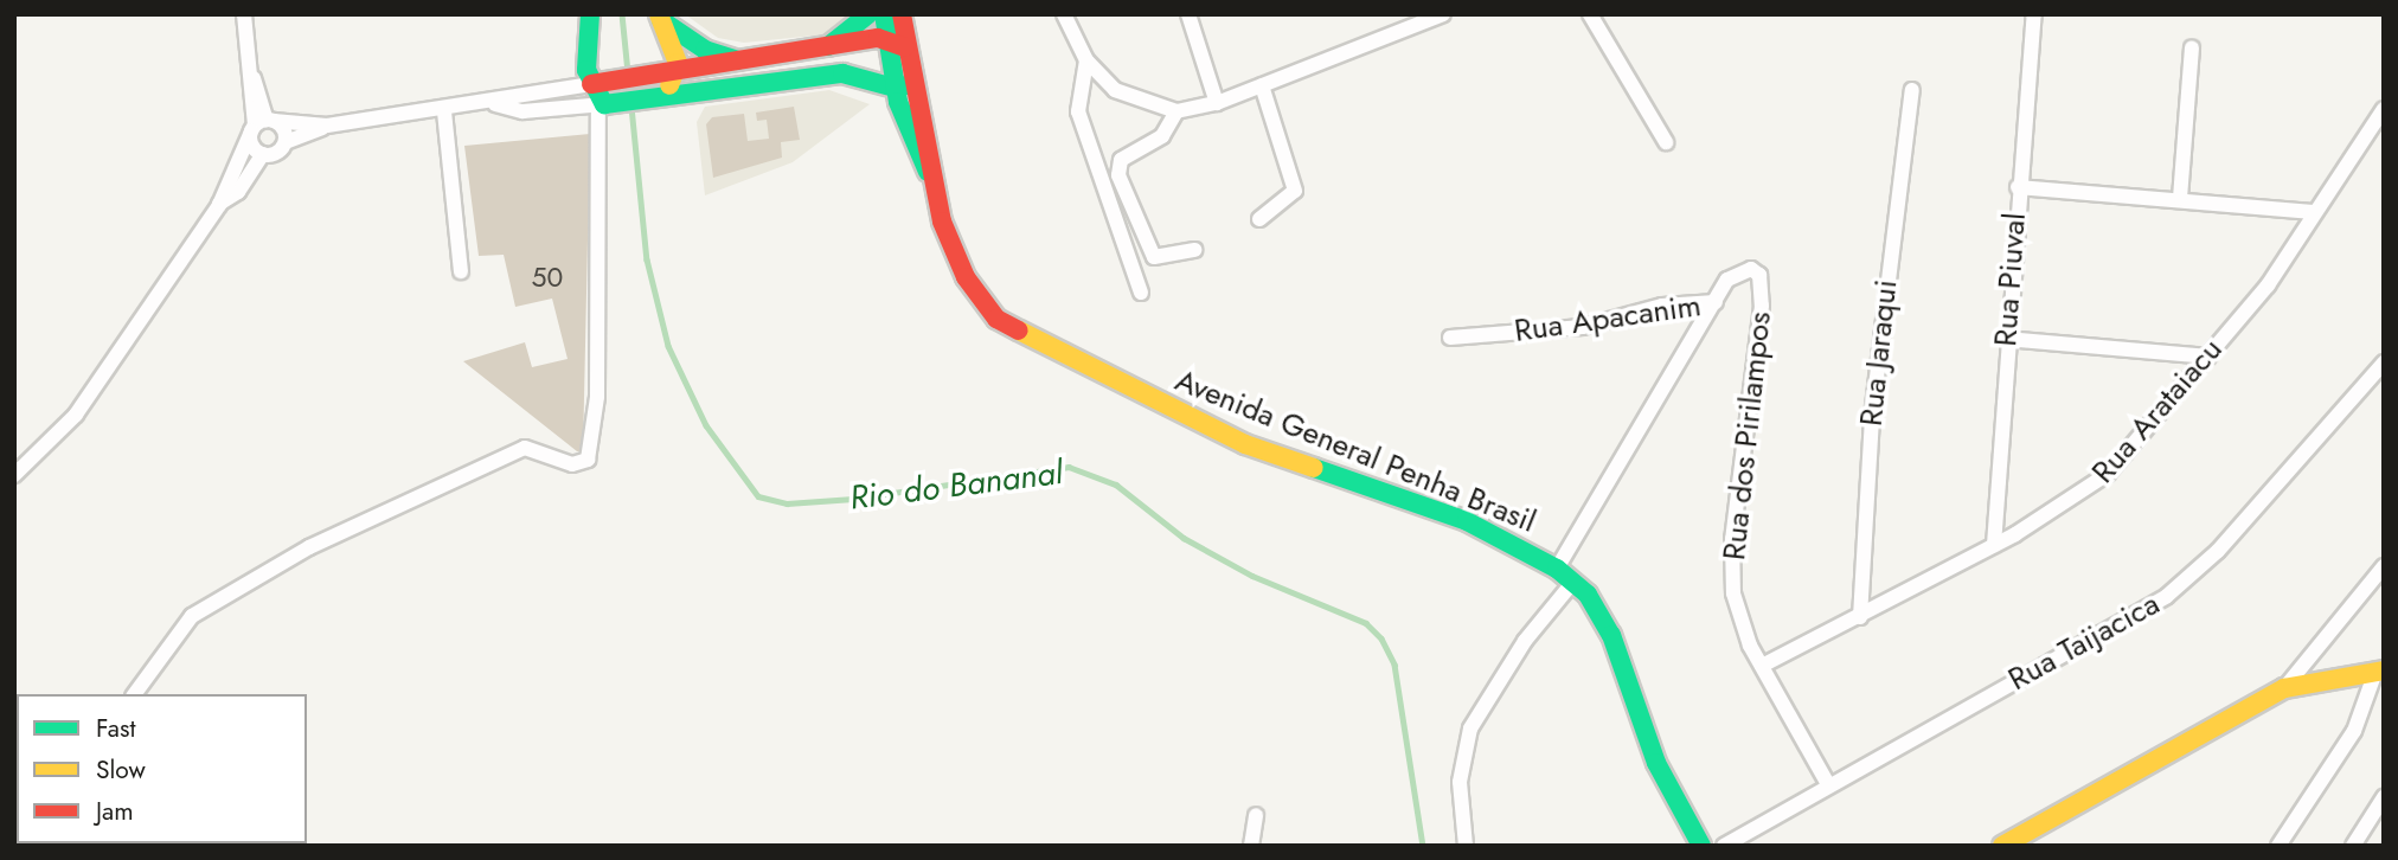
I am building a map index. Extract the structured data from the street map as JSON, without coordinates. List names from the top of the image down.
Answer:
{
  "streets": {
    "main road": ["Avenida General Penha Brasil"],
    "street": [
      "Rua Piuval",
      "Rua Apacanim",
      "Rua Jaraqui",
      "Rua Arataiacu",
      "Rua dos Pirilampos",
      "Rua Taijacica"
    ]
  },
  "crossings": [
    ["Rua Piuval", "Rua Arataiacu"],
    ["Rua Apacanim", "Rua dos Pirilampos"],
    ["Rua Jaraqui", "Rua Arataiacu"],
    ["Rua Arataiacu", "Rua dos Pirilampos"],
    ["Rua dos Pirilampos", "Rua Taijacica"]
  ],
  "water": ["Rio do Bananal"],
  "house_numbers": ["50"],
  "legend": ["Fast", "Slow", "Jam"]
}
